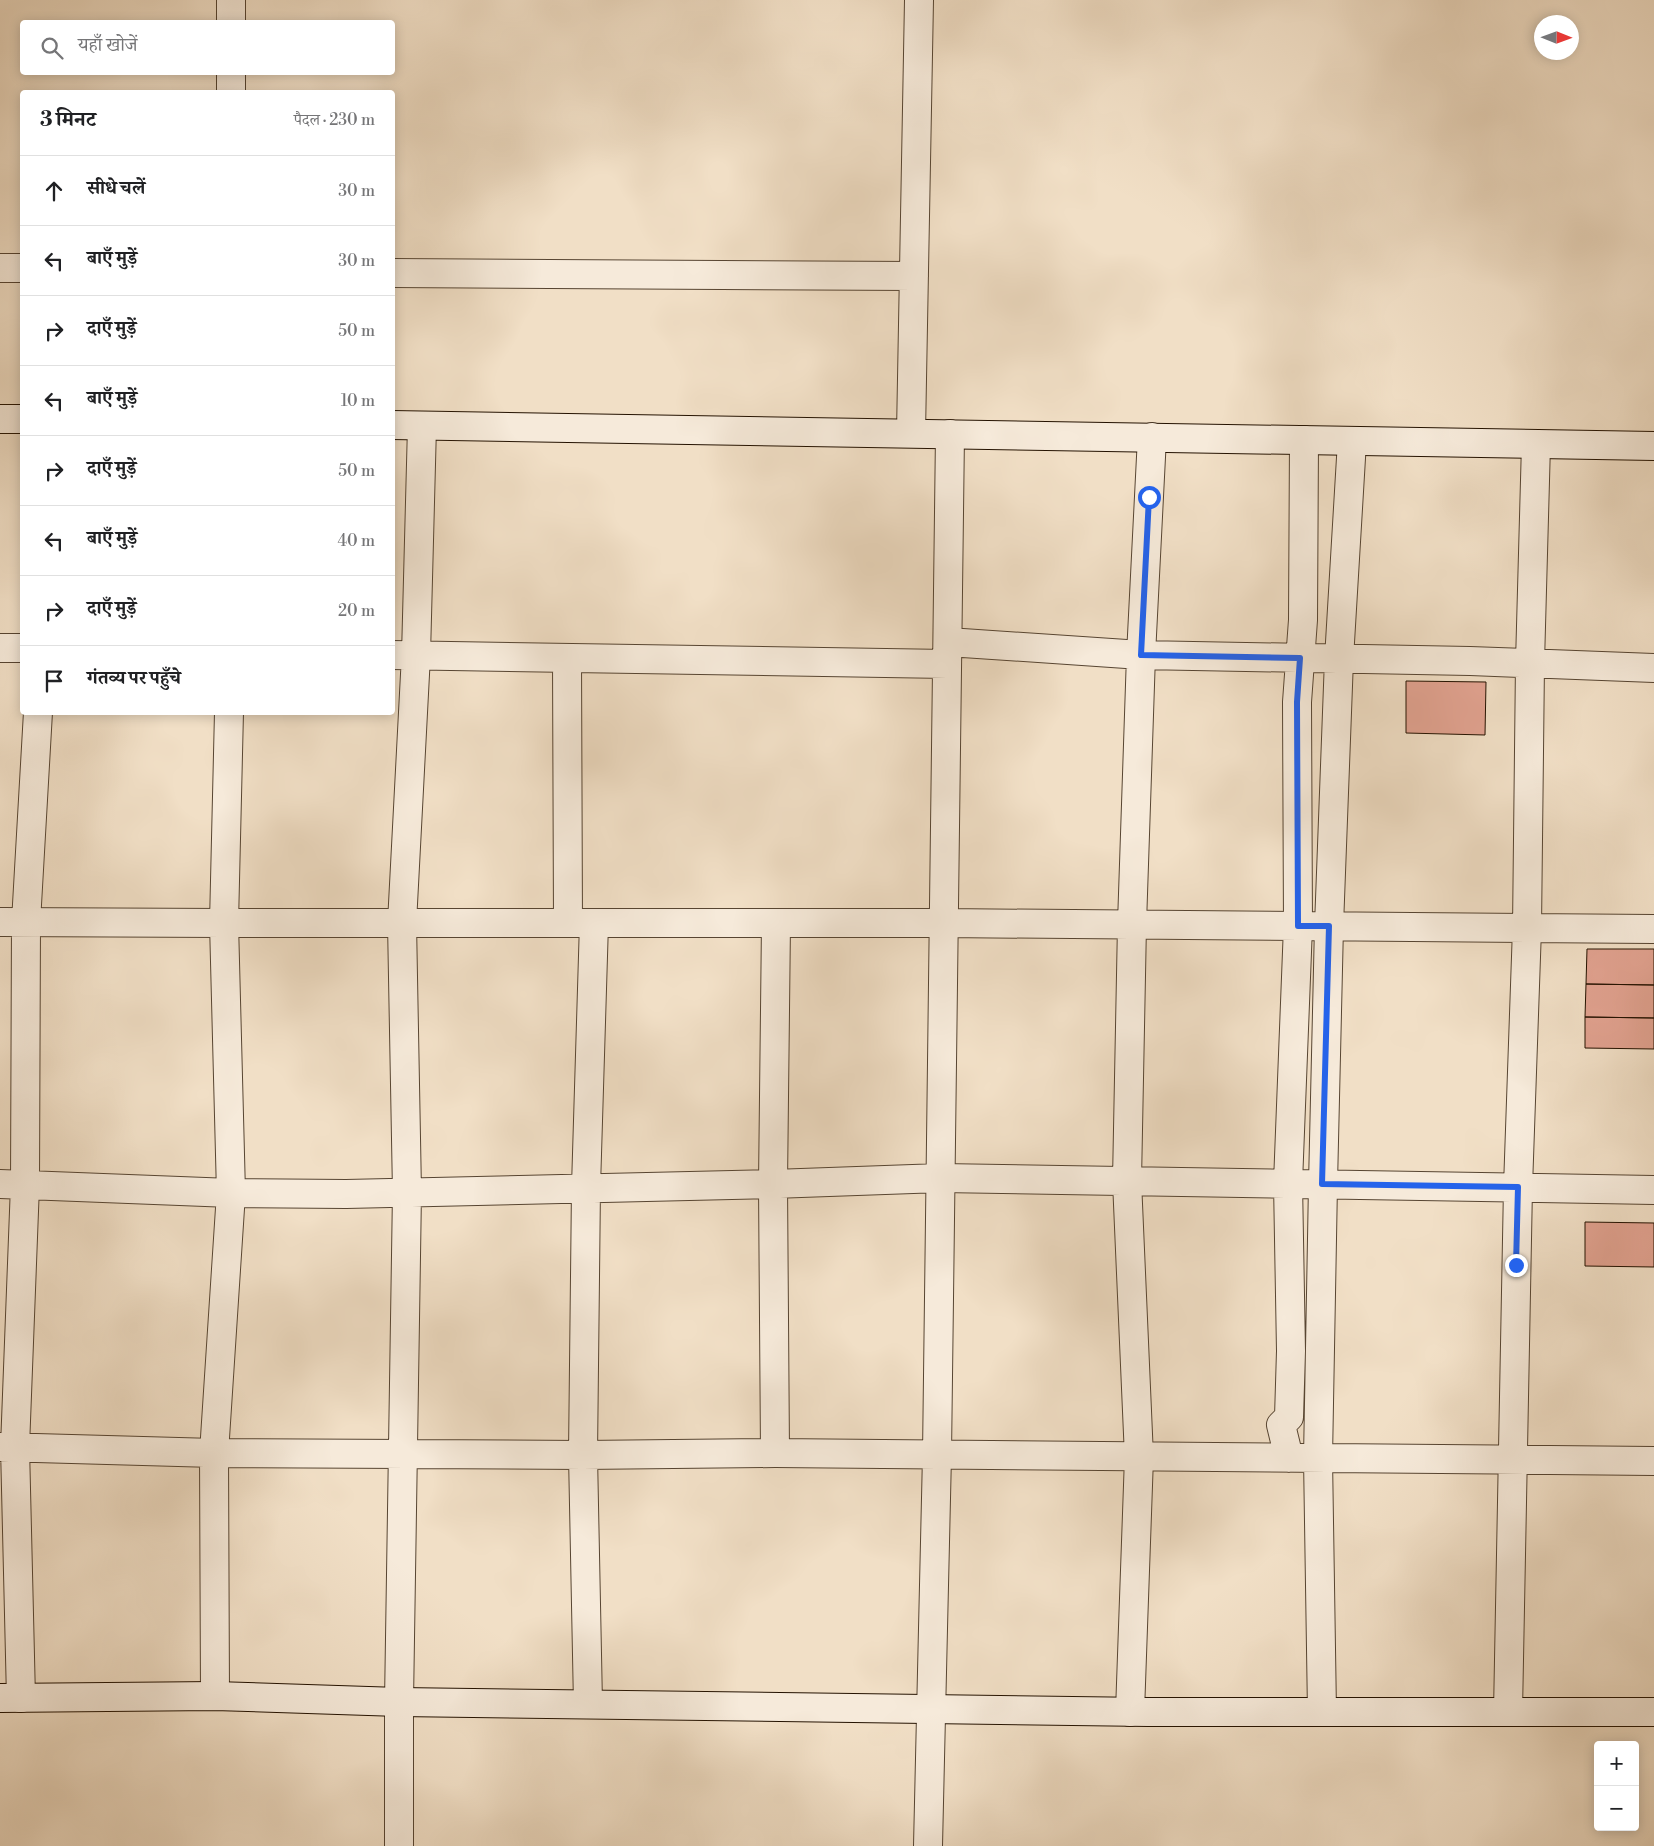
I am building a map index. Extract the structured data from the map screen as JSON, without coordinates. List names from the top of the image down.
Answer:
{
  "north": "right",
  "page": {
    "search": "यहाँ खोजें",
    "heading": ["3 मिनट", "पैदल · 230 m"],
    "list": [
      ["सीधे चलें", "30 m"],
      ["बाएँ मुड़ें", "30 m"],
      ["दाएँ मुड़ें", "50 m"],
      ["बाएँ मुड़ें", "10 m"],
      ["दाएँ मुड़ें", "50 m"],
      ["बाएँ मुड़ें", "40 m"],
      ["दाएँ मुड़ें", "20 m"],
      "गंतव्य पर पहुँचे"
    ],
    "map_buttons": ["+", "−"]
  }
}
